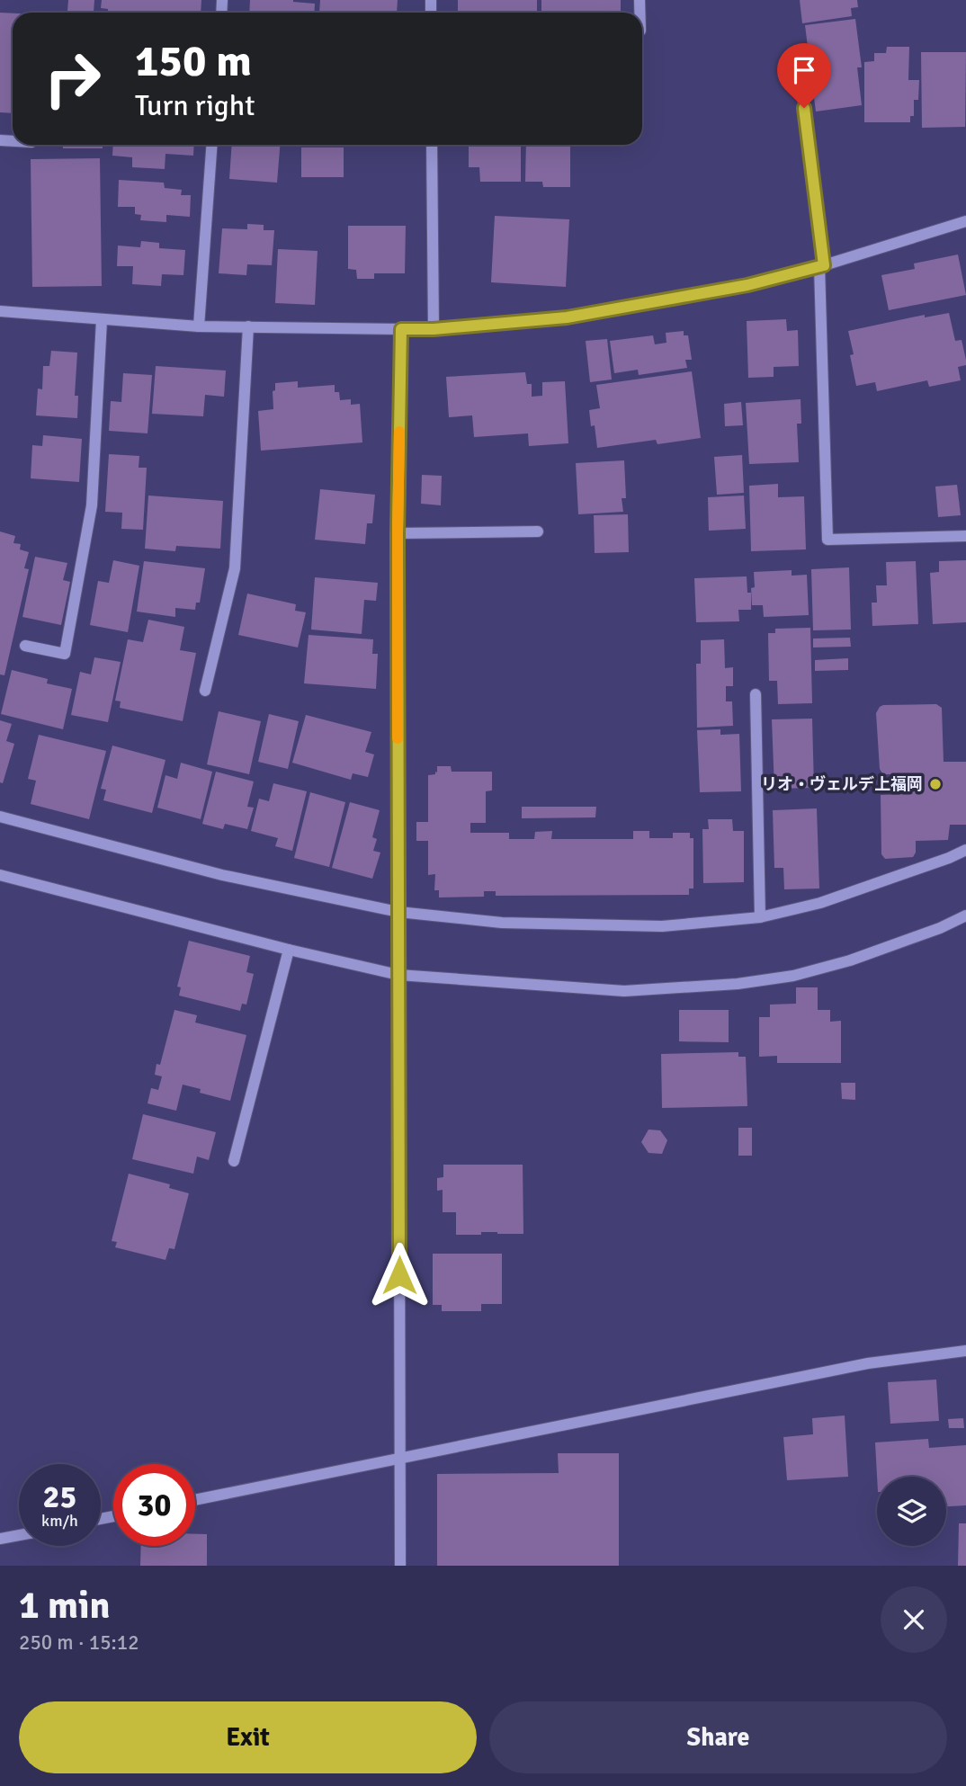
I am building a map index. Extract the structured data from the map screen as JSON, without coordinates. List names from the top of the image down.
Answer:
{
  "places": ["リオ・ヴェルデ上福岡"],
  "page": {
    "turn": ["150 m", "Turn right"],
    "speed": "25 km/h",
    "limit": "30",
    "heading": ["1 min", "250 m · 15:12"],
    "buttons": ["Exit", "Share"]
  }
}
